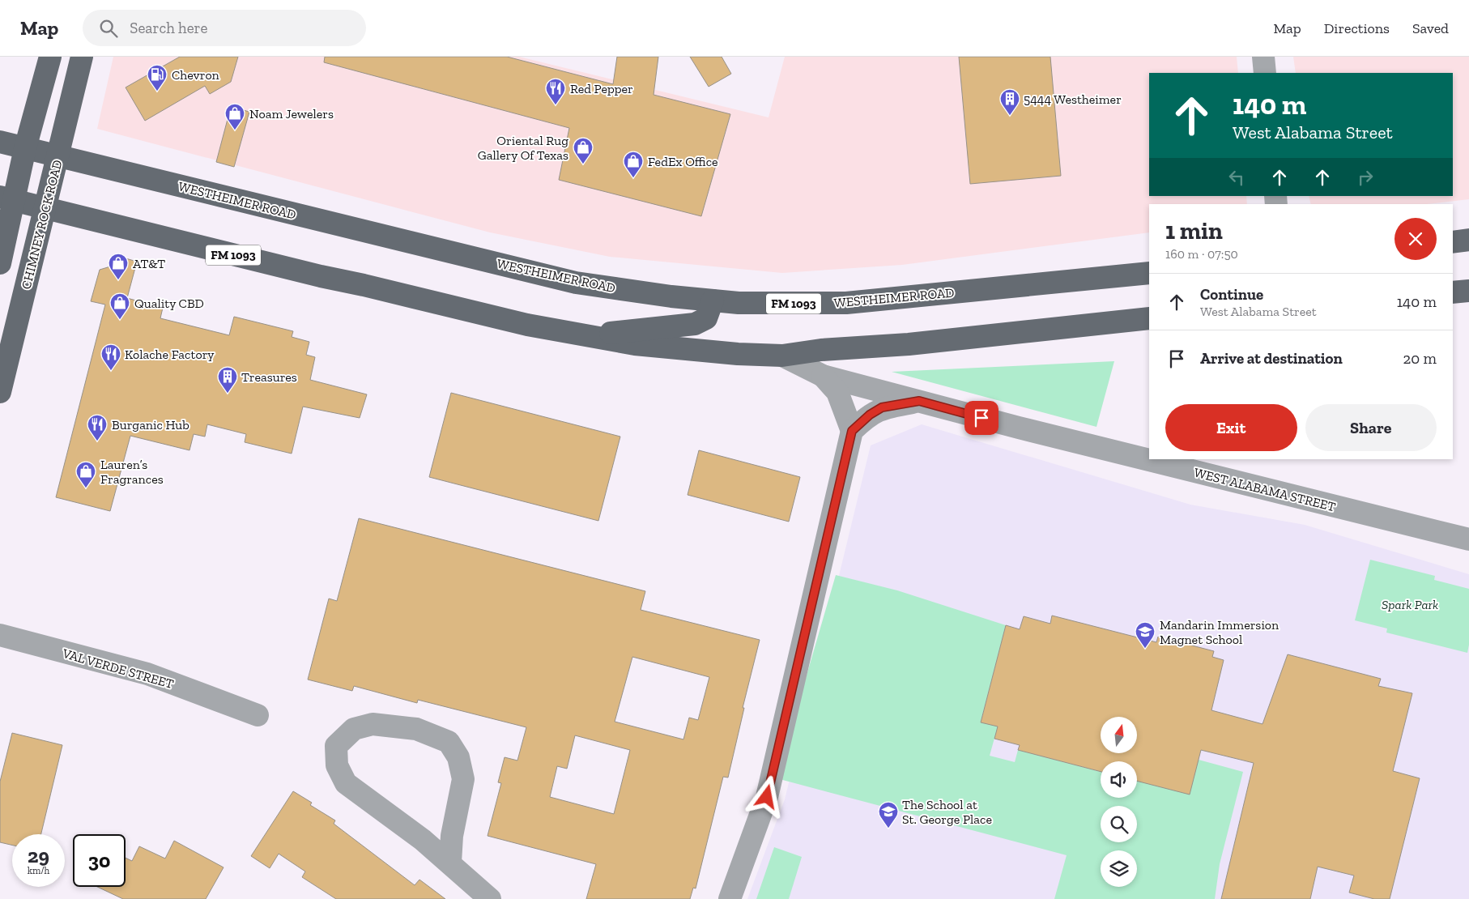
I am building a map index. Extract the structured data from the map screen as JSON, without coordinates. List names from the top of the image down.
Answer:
{
  "streets": {
    "main road": ["WESTHEIMER ROAD", "CHIMNEY ROCK ROAD", "FM 1093"],
    "street": ["WEST ALABAMA STREET", "VAL VERDE STREET"]
  },
  "crossings": [
    ["WESTHEIMER ROAD", "CHIMNEY ROCK ROAD"],
    ["CHIMNEY ROCK ROAD", "FM 1093"],
    ["FM 1093", "WEST ALABAMA STREET"]
  ],
  "parks": ["Spark Park"],
  "places": {
    "fuel station": ["Chevron"],
    "restaurant": ["Red Pepper", "Kolache Factory", "Burganic Hub"],
    "building": ["5444 Westheimer", "Treasures"],
    "shop": [
      "Noam Jewelers",
      "Oriental Rug Gallery Of Texas",
      "FedEx Office",
      "AT&T",
      "Quality CBD",
      "Lauren’s Fragrances"
    ],
    "school or university": ["Mandarin Immersion Magnet School", "The School at St. George Place"]
  },
  "north": "top",
  "page": {
    "header": "Map",
    "search": "Search here",
    "nav": ["Map", "Directions", "Saved"],
    "turn": ["140 m", "West Alabama Street"],
    "heading": ["1 min", "160 m · 07:50"],
    "list": [
      {
        "name": "Continue",
        "note": "West Alabama Street",
        "value": "140 m"
      },
      {
        "name": "Arrive at destination",
        "value": "20 m"
      }
    ],
    "buttons": ["Exit", "Share"],
    "speed": "29 km/h",
    "limit": "30"
  }
}
